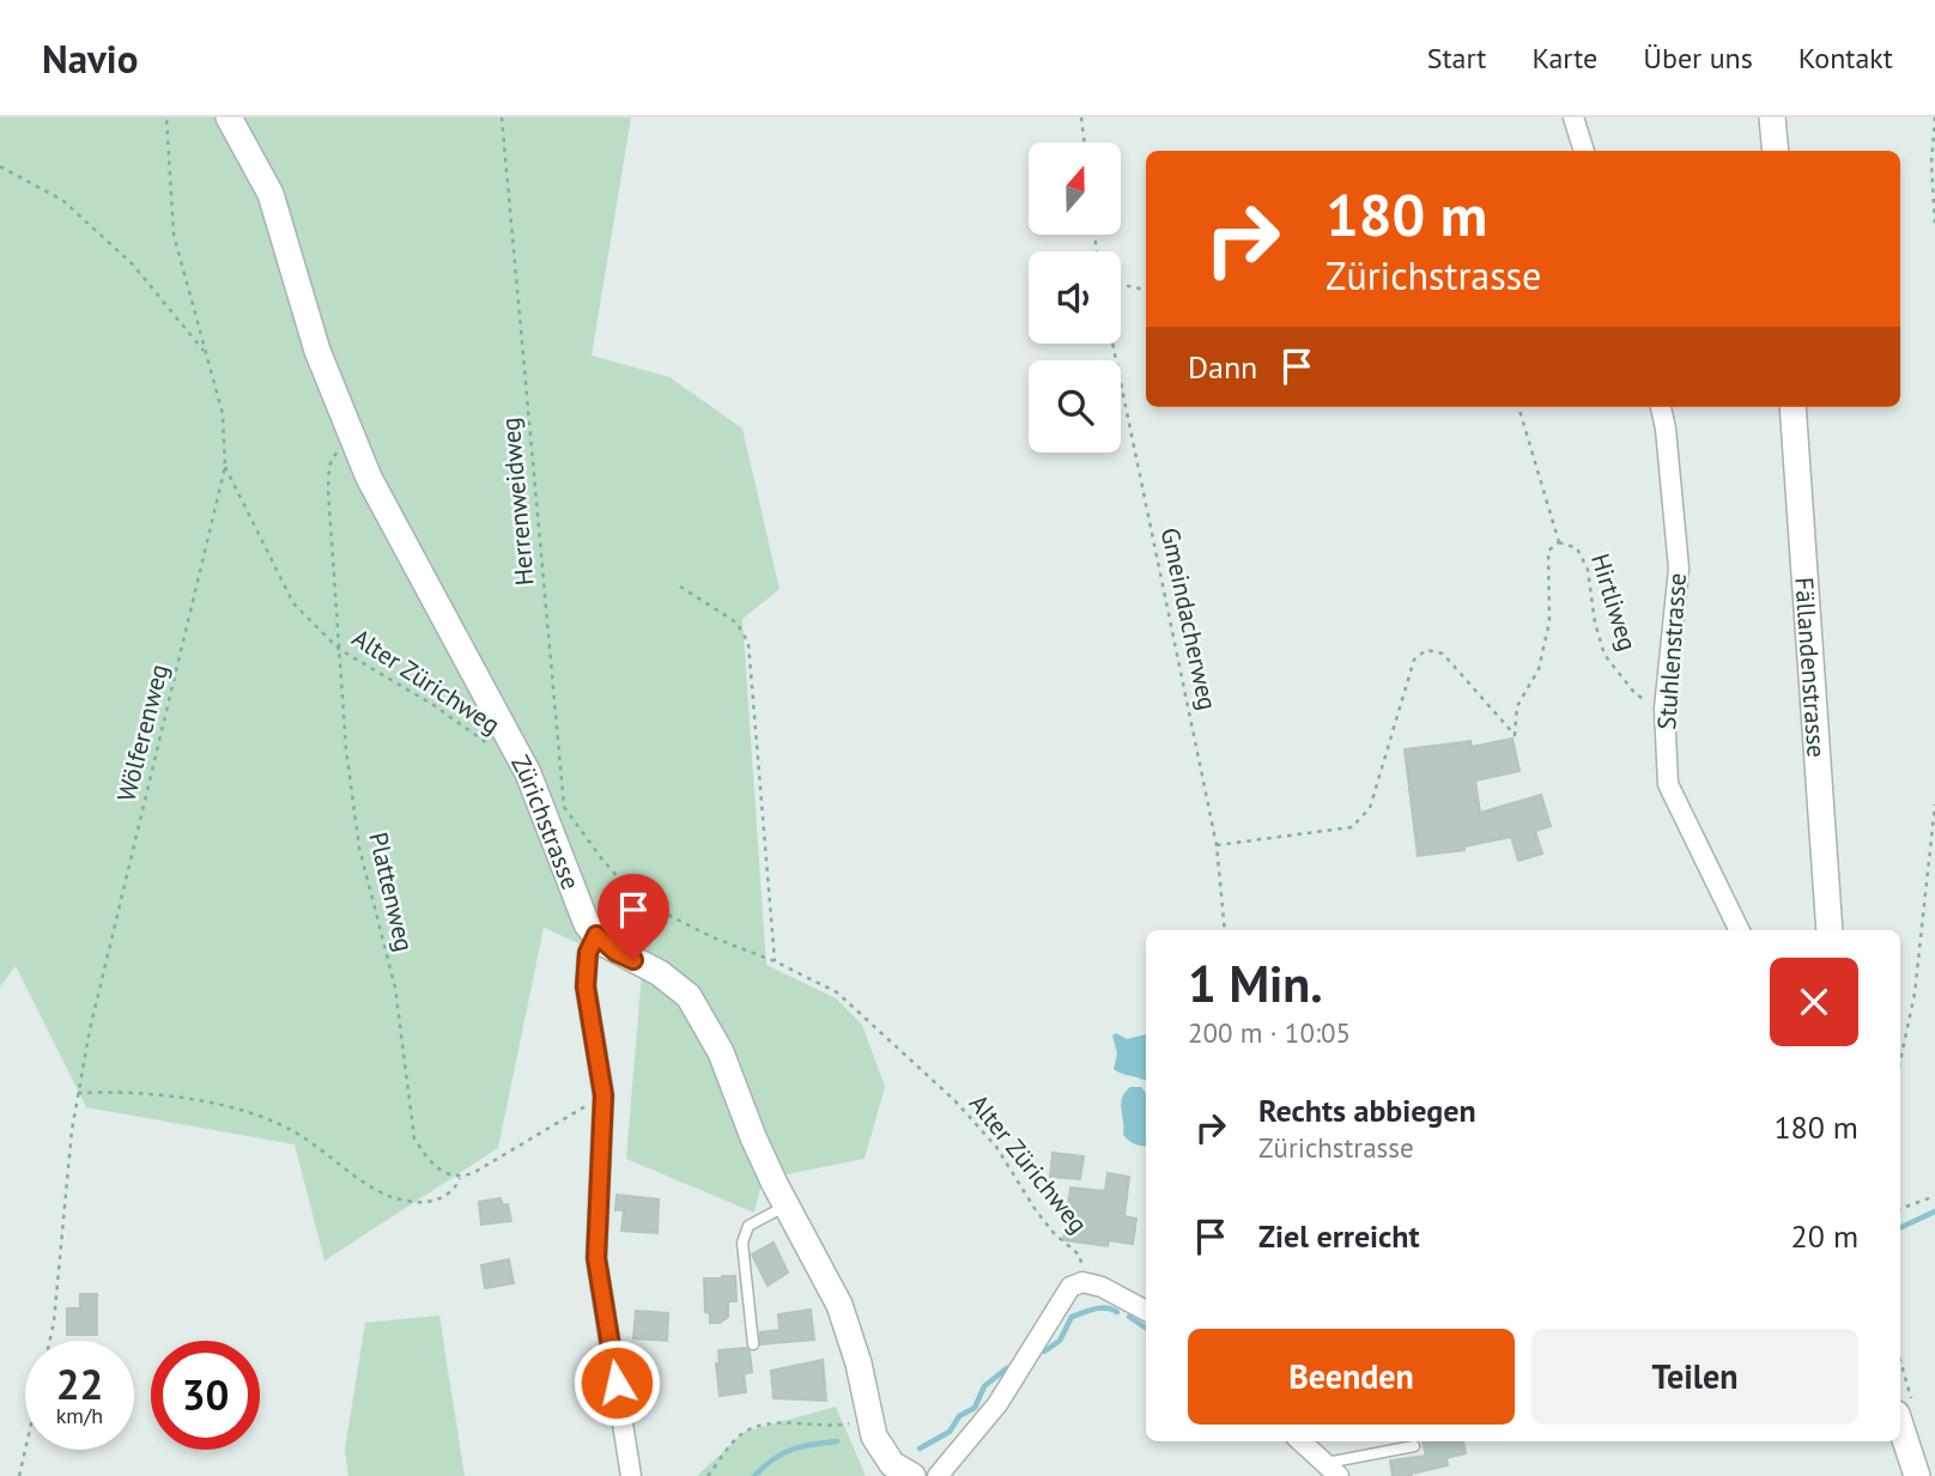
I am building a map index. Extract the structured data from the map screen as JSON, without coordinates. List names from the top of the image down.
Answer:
{
  "streets": {
    "street": ["Stuhlenstrasse", "Fällandenstrasse", "Zürichstrasse"],
    "path": [
      "Herrenweidweg",
      "Hirtliweg",
      "Gmeindacherweg",
      "Alter Zürichweg",
      "Wölferenweg",
      "Plattenweg"
    ]
  },
  "crossings": [
    ["Herrenweidweg", "Alter Zürichweg"],
    ["Hirtliweg", "Stuhlenstrasse"],
    ["Alter Zürichweg", "Wölferenweg"],
    ["Alter Zürichweg", "Plattenweg"],
    ["Zürichstrasse", "Plattenweg"]
  ],
  "north": "top",
  "page": {
    "header": "Navio",
    "nav": [
      "Start",
      "Karte",
      "Über uns",
      "Kontakt"
    ],
    "turn": ["180 m", "Zürichstrasse"],
    "then": "Dann",
    "heading": ["1 Min.", "200 m · 10:05"],
    "list": [
      {
        "name": "Rechts abbiegen",
        "note": "Zürichstrasse",
        "value": "180 m"
      },
      {
        "name": "Ziel erreicht",
        "value": "20 m"
      }
    ],
    "buttons": ["Beenden", "Teilen"],
    "speed": "22 km/h",
    "limit": "30"
  }
}
